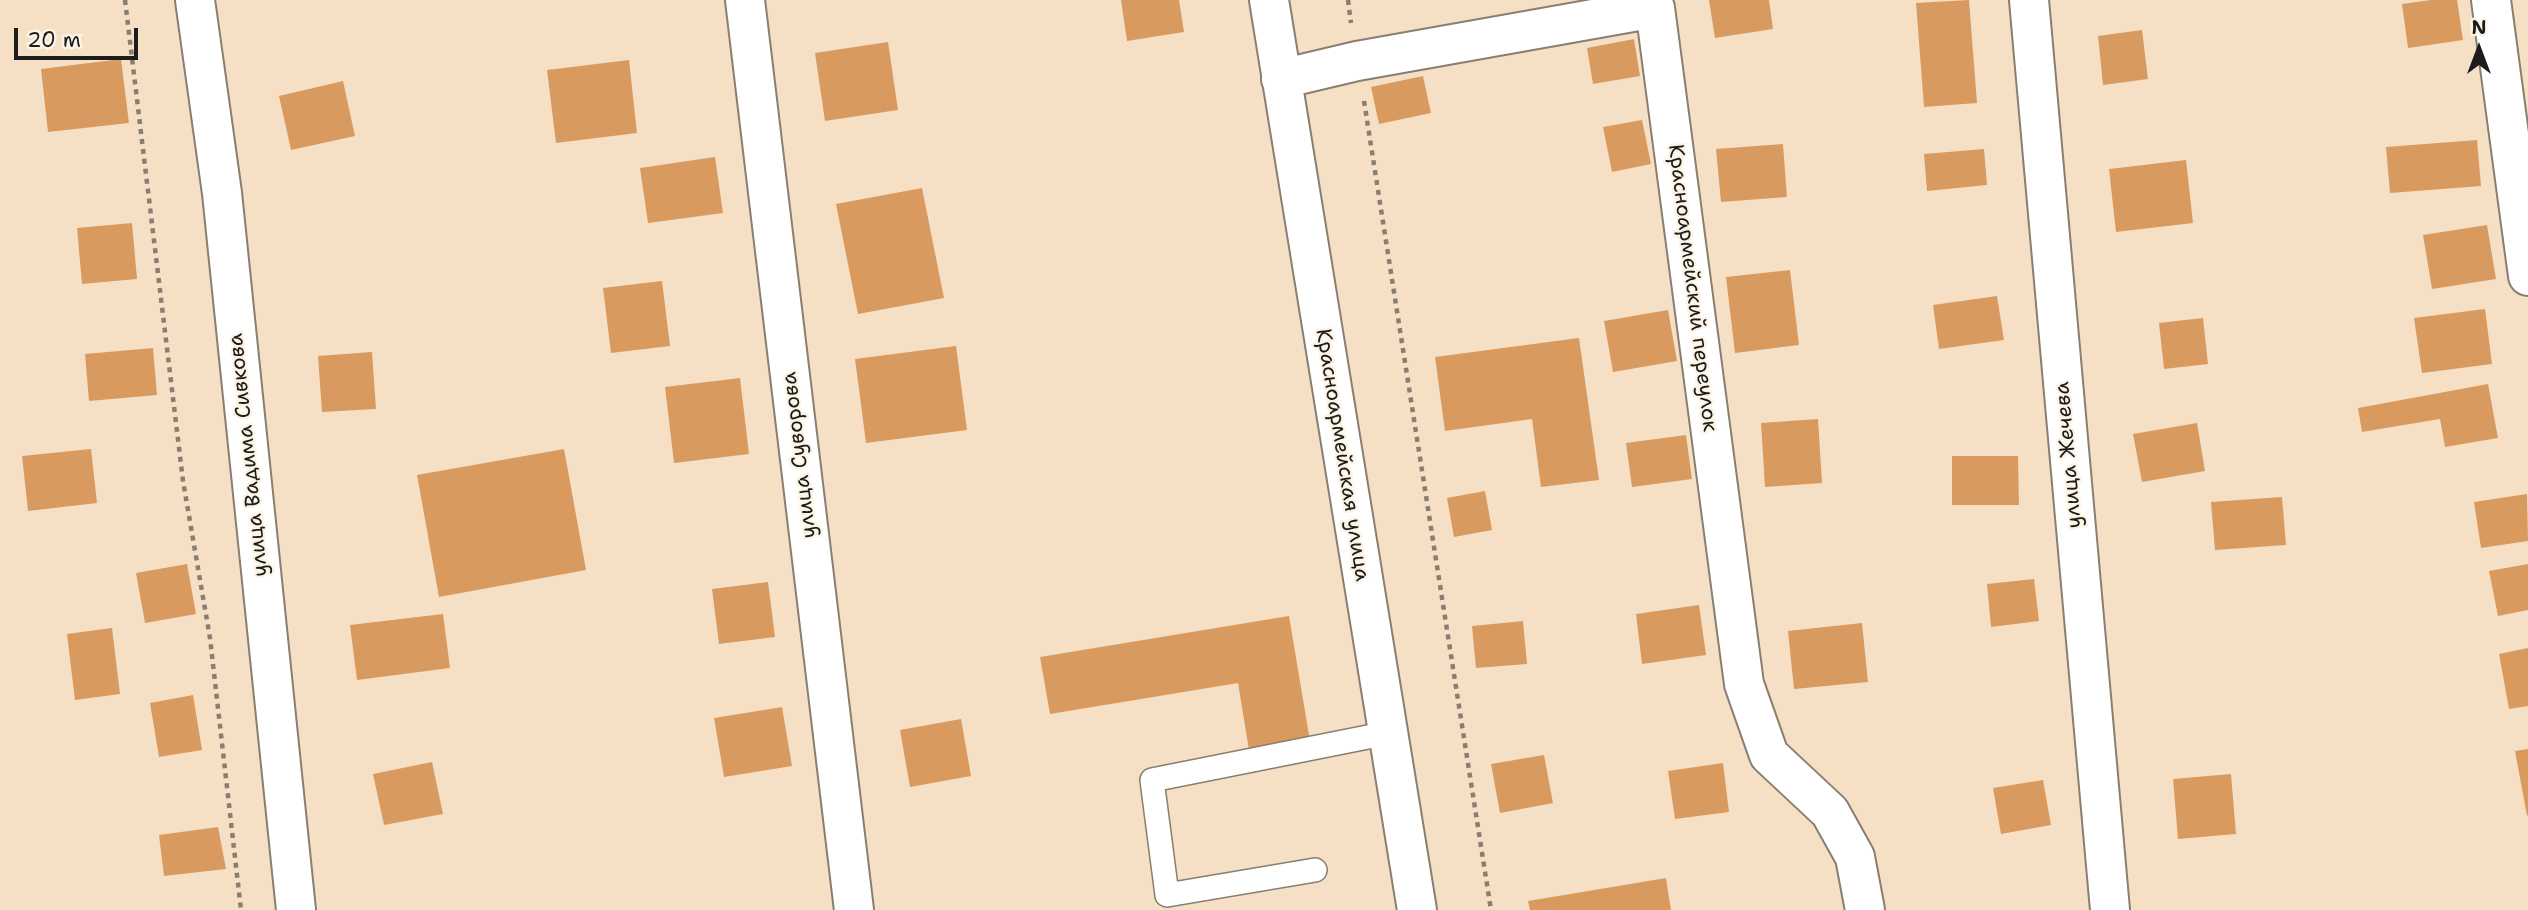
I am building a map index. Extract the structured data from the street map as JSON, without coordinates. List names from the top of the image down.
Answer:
{
  "streets": {
    "street": [
      "Красноармейский переулок",
      "улица Вадима Сивкова",
      "улица Суворова",
      "Красноармейская улица",
      "улица Жечева"
    ]
  },
  "crossings": [
    ["Красноармейский переулок", "Красноармейская улица"]
  ],
  "scale_bar": "20 m",
  "north": "top"
}
